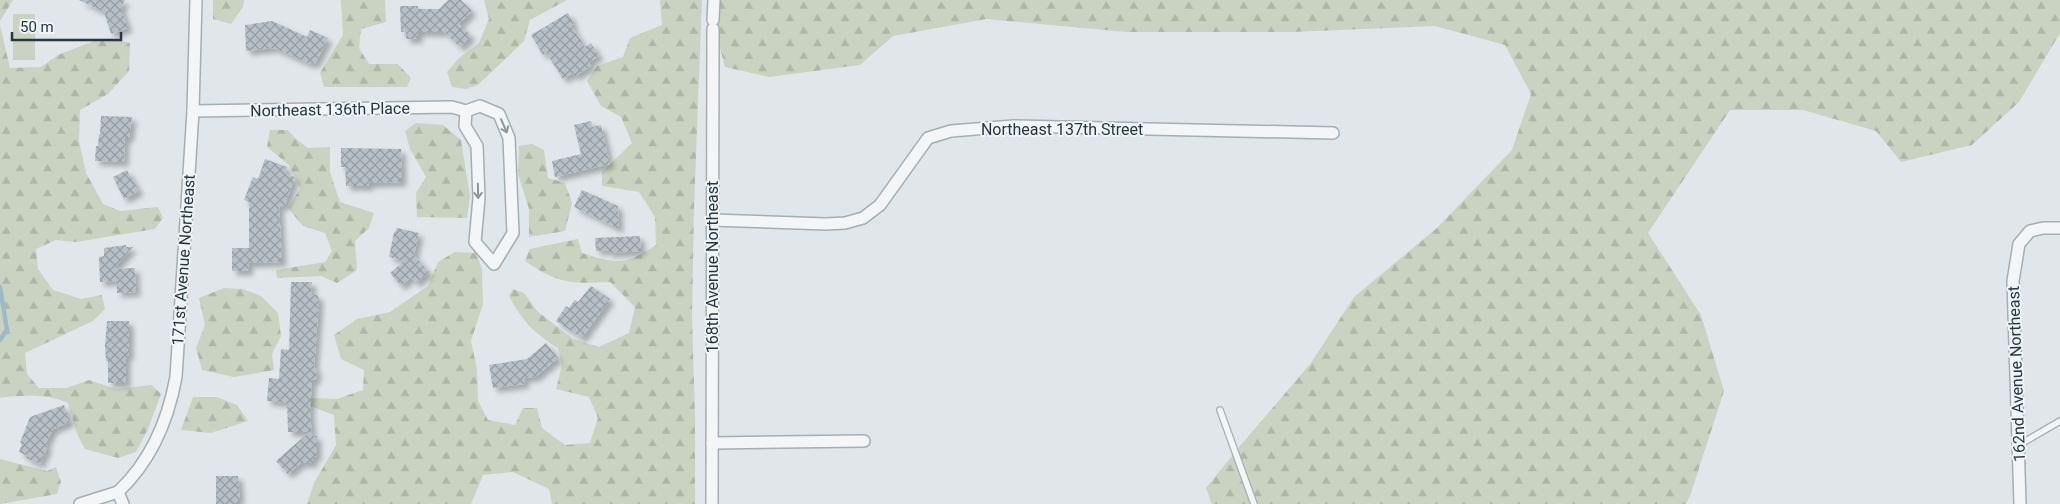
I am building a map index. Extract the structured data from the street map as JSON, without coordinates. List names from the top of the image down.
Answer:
{
  "streets": {
    "street": [
      "Northeast 136th Place",
      "Northeast 137th Street",
      "171st Avenue Northeast",
      "168th Avenue Northeast",
      "162nd Avenue Northeast"
    ]
  },
  "crossings": [
    ["Northeast 136th Place", "171st Avenue Northeast"],
    ["Northeast 137th Street", "168th Avenue Northeast"]
  ],
  "scale_bar": "50 m"
}
